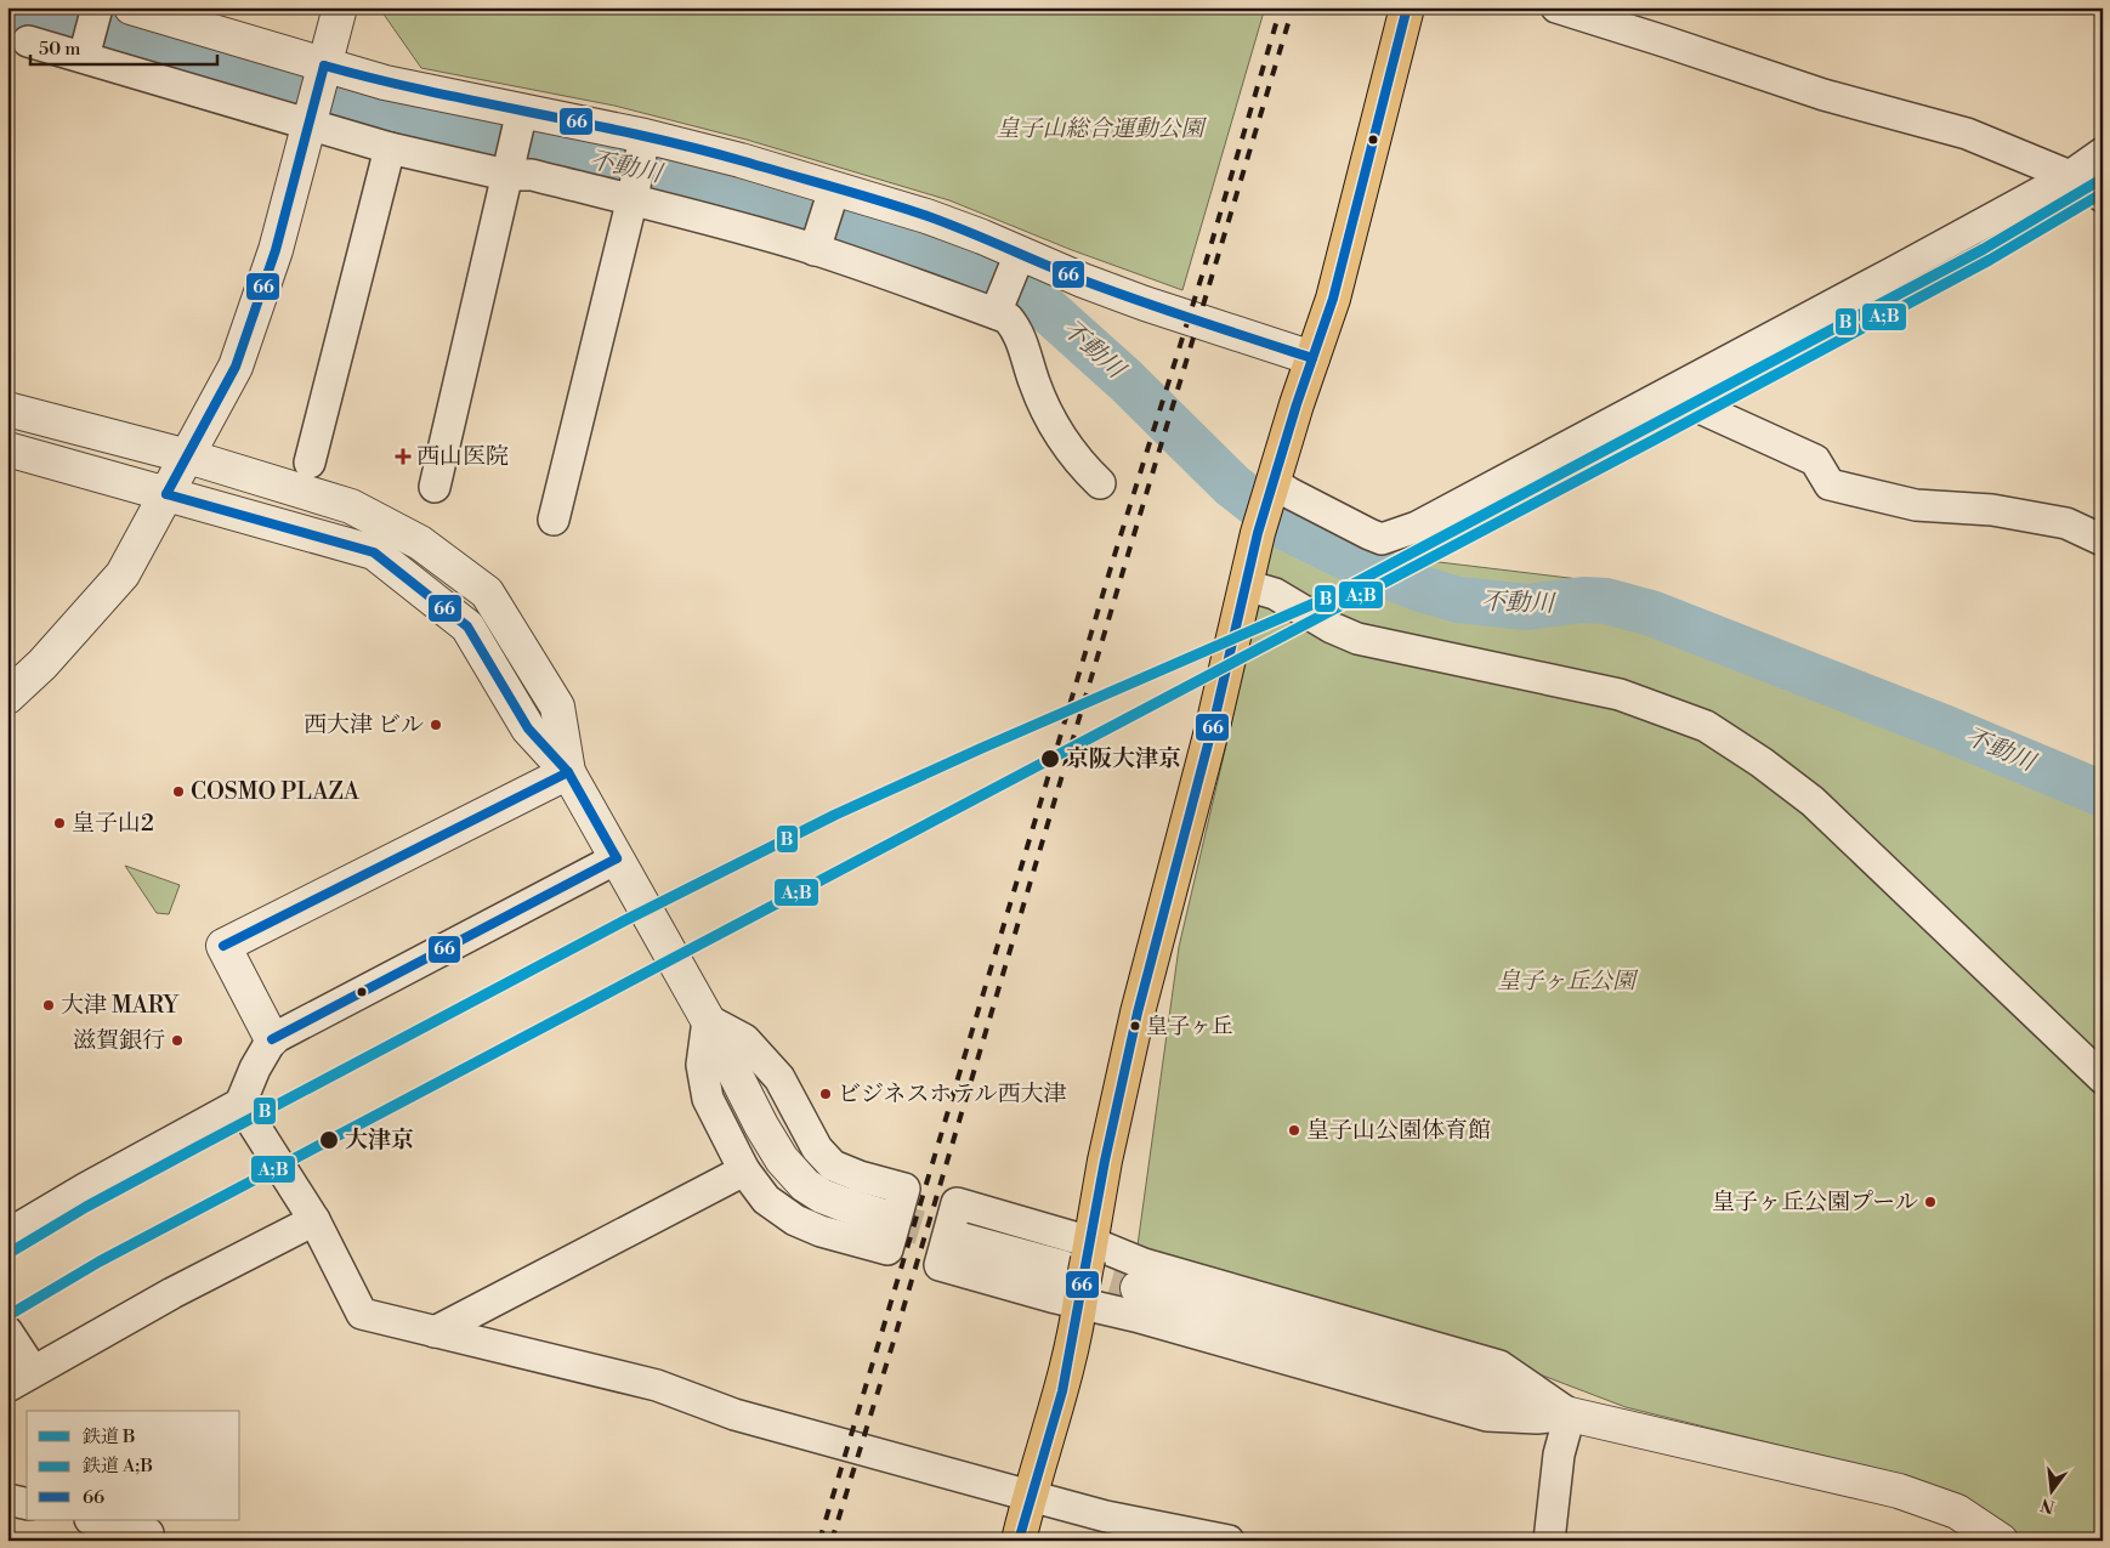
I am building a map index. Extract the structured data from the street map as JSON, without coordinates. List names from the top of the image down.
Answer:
{
  "water": ["不動川"],
  "parks": ["皇子山総合運動公園", "皇子ヶ丘公園"],
  "places": {
    "health": ["西山医院"],
    "other": [
      "西大津 ビル",
      "京阪大津京",
      "COSMO PLAZA",
      "皇子山2",
      "大津 MARY",
      "皇子ヶ丘",
      "滋賀銀行",
      "ビジネスホテル西大津",
      "皇子山公園体育館",
      "大津京",
      "皇子ヶ丘公園プール"
    ]
  },
  "lines": ["transit line 66", "rail line B", "rail line A;B"],
  "legend": ["鉄道 B", "鉄道 A;B", "66"],
  "scale_bar": "50 m",
  "north": "bottom"
}
